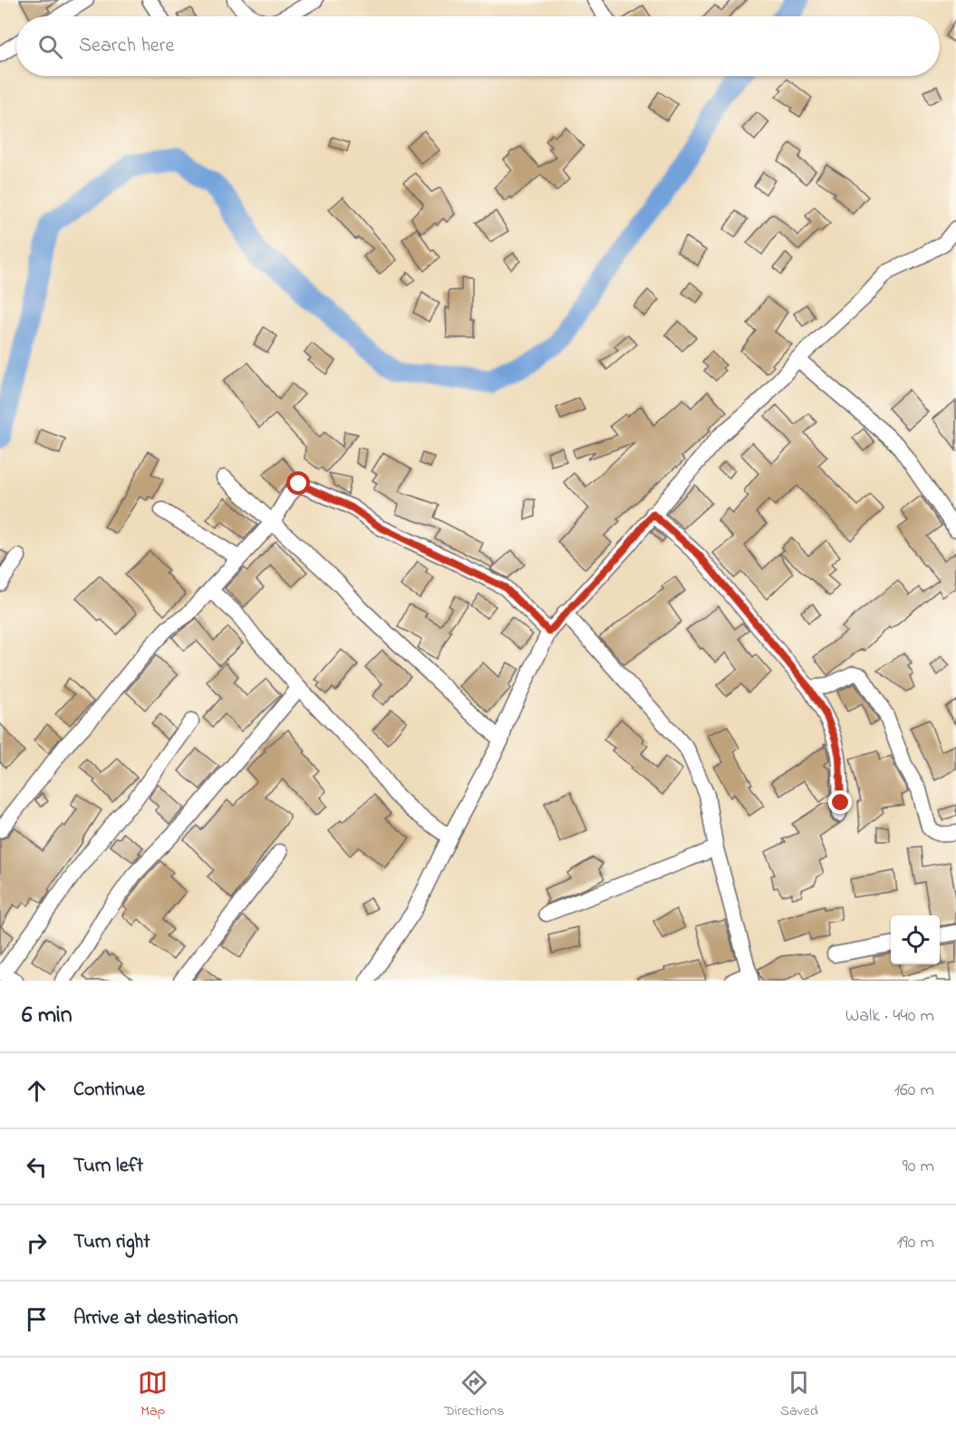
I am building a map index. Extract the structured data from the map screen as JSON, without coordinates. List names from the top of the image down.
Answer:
{
  "page": {
    "search": "Search here",
    "heading": ["6 min", "Walk · 440 m"],
    "list": [
      ["Continue", "160 m"],
      ["Turn left", "90 m"],
      ["Turn right", "190 m"],
      "Arrive at destination"
    ],
    "nav": ["Map", "Directions", "Saved"]
  }
}
